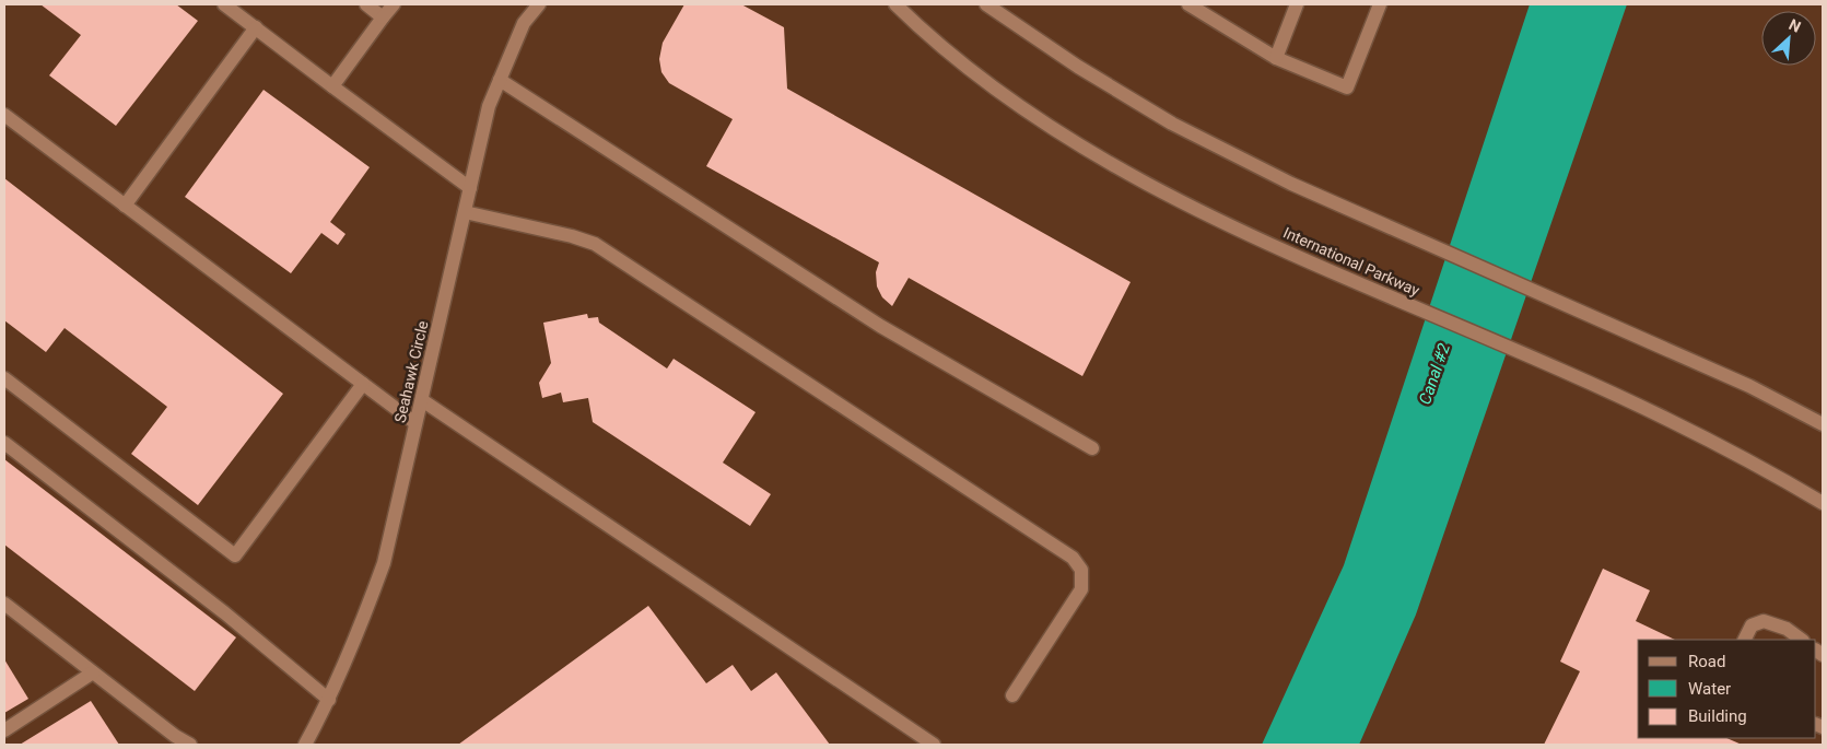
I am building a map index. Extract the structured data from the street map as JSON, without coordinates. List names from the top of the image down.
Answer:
{
  "streets": {
    "main road": ["International Parkway", "Seahawk Circle"]
  },
  "water": ["Canal #2"],
  "legend": ["Road", "Water", "Building"],
  "north": "top right"
}
